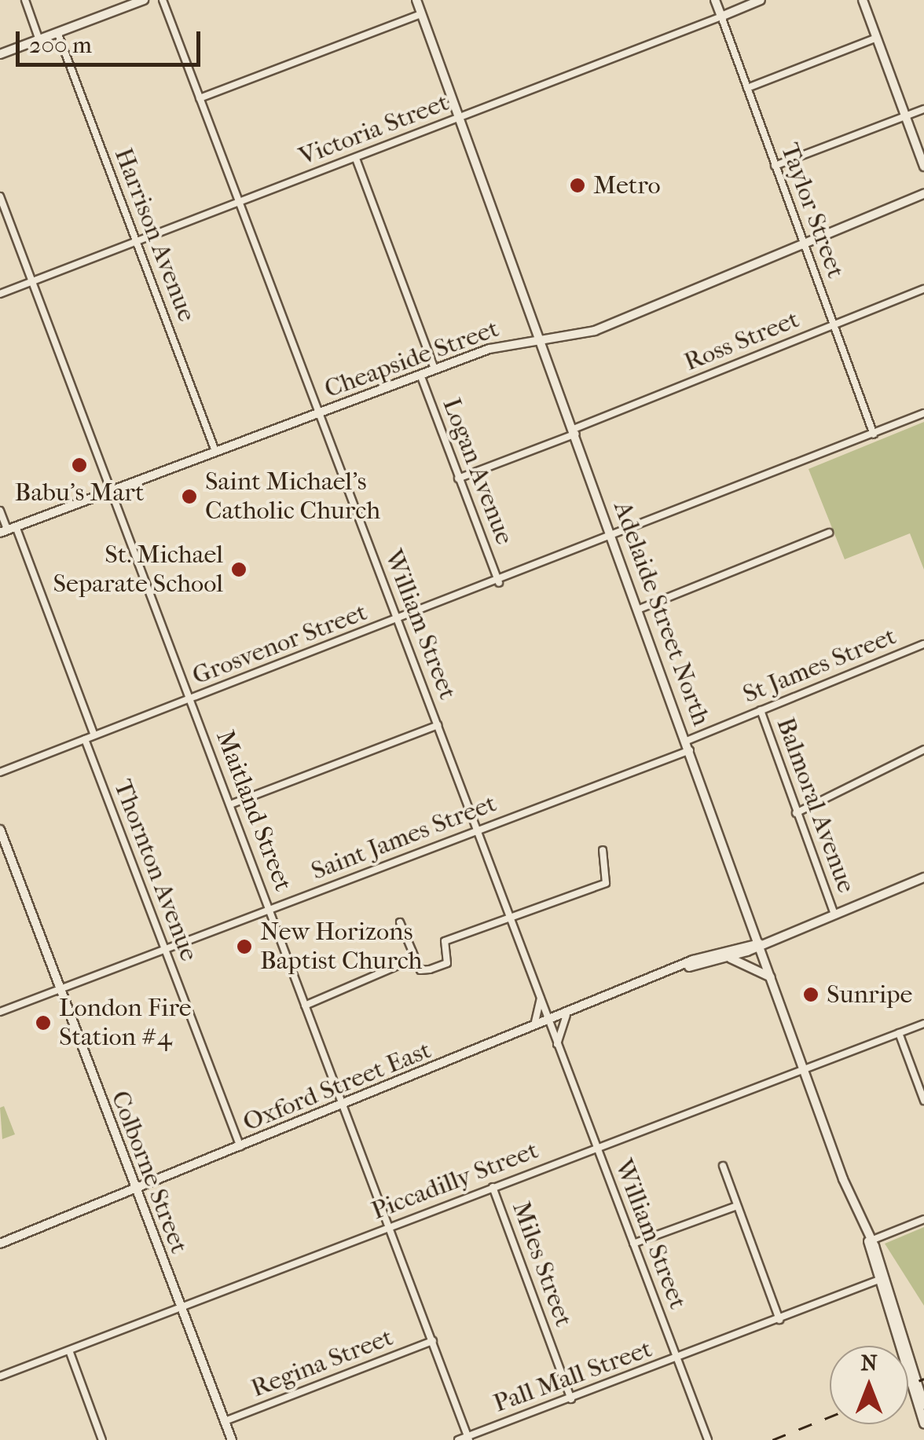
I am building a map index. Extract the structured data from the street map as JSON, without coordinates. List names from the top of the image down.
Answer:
{
  "streets": {
    "main road": [
      "Victoria Street",
      "Taylor Street",
      "Cheapside Street",
      "Adelaide Street North",
      "Oxford Street East",
      "Colborne Street"
    ],
    "street": [
      "Harrison Avenue",
      "Ross Street",
      "Logan Avenue",
      "William Street",
      "Grosvenor Street",
      "St James Street",
      "Balmoral Avenue",
      "Maitland Street",
      "Saint James Street",
      "Thornton Avenue",
      "Piccadilly Street",
      "Miles Street",
      "Regina Street",
      "Pall Mall Street"
    ]
  },
  "crossings": [
    ["Victoria Street", "Taylor Street"],
    ["Victoria Street", "Harrison Avenue"],
    ["Victoria Street", "Logan Avenue"],
    ["Victoria Street", "Adelaide Street North"],
    ["Victoria Street", "William Street"],
    ["Victoria Street", "Maitland Street"],
    ["Taylor Street", "Ross Street"],
    ["Taylor Street", "Cheapside Street"],
    ["Taylor Street", "Grosvenor Street"],
    ["Harrison Avenue", "Cheapside Street"],
    ["Ross Street", "Logan Avenue"],
    ["Ross Street", "Adelaide Street North"],
    ["Cheapside Street", "Logan Avenue"],
    ["Cheapside Street", "Adelaide Street North"],
    ["Cheapside Street", "William Street"],
    ["Cheapside Street", "Maitland Street"],
    ["Logan Avenue", "Grosvenor Street"],
    ["Adelaide Street North", "Grosvenor Street"],
    ["Adelaide Street North", "St James Street"],
    ["Adelaide Street North", "Saint James Street"],
    ["Adelaide Street North", "Oxford Street East"],
    ["Adelaide Street North", "Piccadilly Street"],
    ["Adelaide Street North", "Pall Mall Street"],
    ["William Street", "Grosvenor Street"],
    ["William Street", "Saint James Street"],
    ["William Street", "Oxford Street East"],
    ["William Street", "Piccadilly Street"],
    ["William Street", "Pall Mall Street"],
    ["Grosvenor Street", "Maitland Street"],
    ["Grosvenor Street", "Thornton Avenue"],
    ["St James Street", "Balmoral Avenue"],
    ["Balmoral Avenue", "Oxford Street East"],
    ["Maitland Street", "Saint James Street"],
    ["Maitland Street", "Oxford Street East"],
    ["Maitland Street", "Piccadilly Street"],
    ["Maitland Street", "Regina Street"],
    ["Maitland Street", "Pall Mall Street"],
    ["Saint James Street", "Thornton Avenue"],
    ["Saint James Street", "Colborne Street"],
    ["Thornton Avenue", "Oxford Street East"],
    ["Oxford Street East", "Colborne Street"],
    ["Colborne Street", "Piccadilly Street"],
    ["Colborne Street", "Regina Street"],
    ["Piccadilly Street", "Miles Street"],
    ["Miles Street", "Pall Mall Street"]
  ],
  "places": [
    "Metro",
    "Babu's Mart",
    "Saint Michael's Catholic Church",
    "St. Michael Separate School",
    "New Horizons Baptist Church",
    "Sunripe",
    "London Fire Station #4"
  ],
  "scale_bar": "200 m",
  "north": "top"
}
